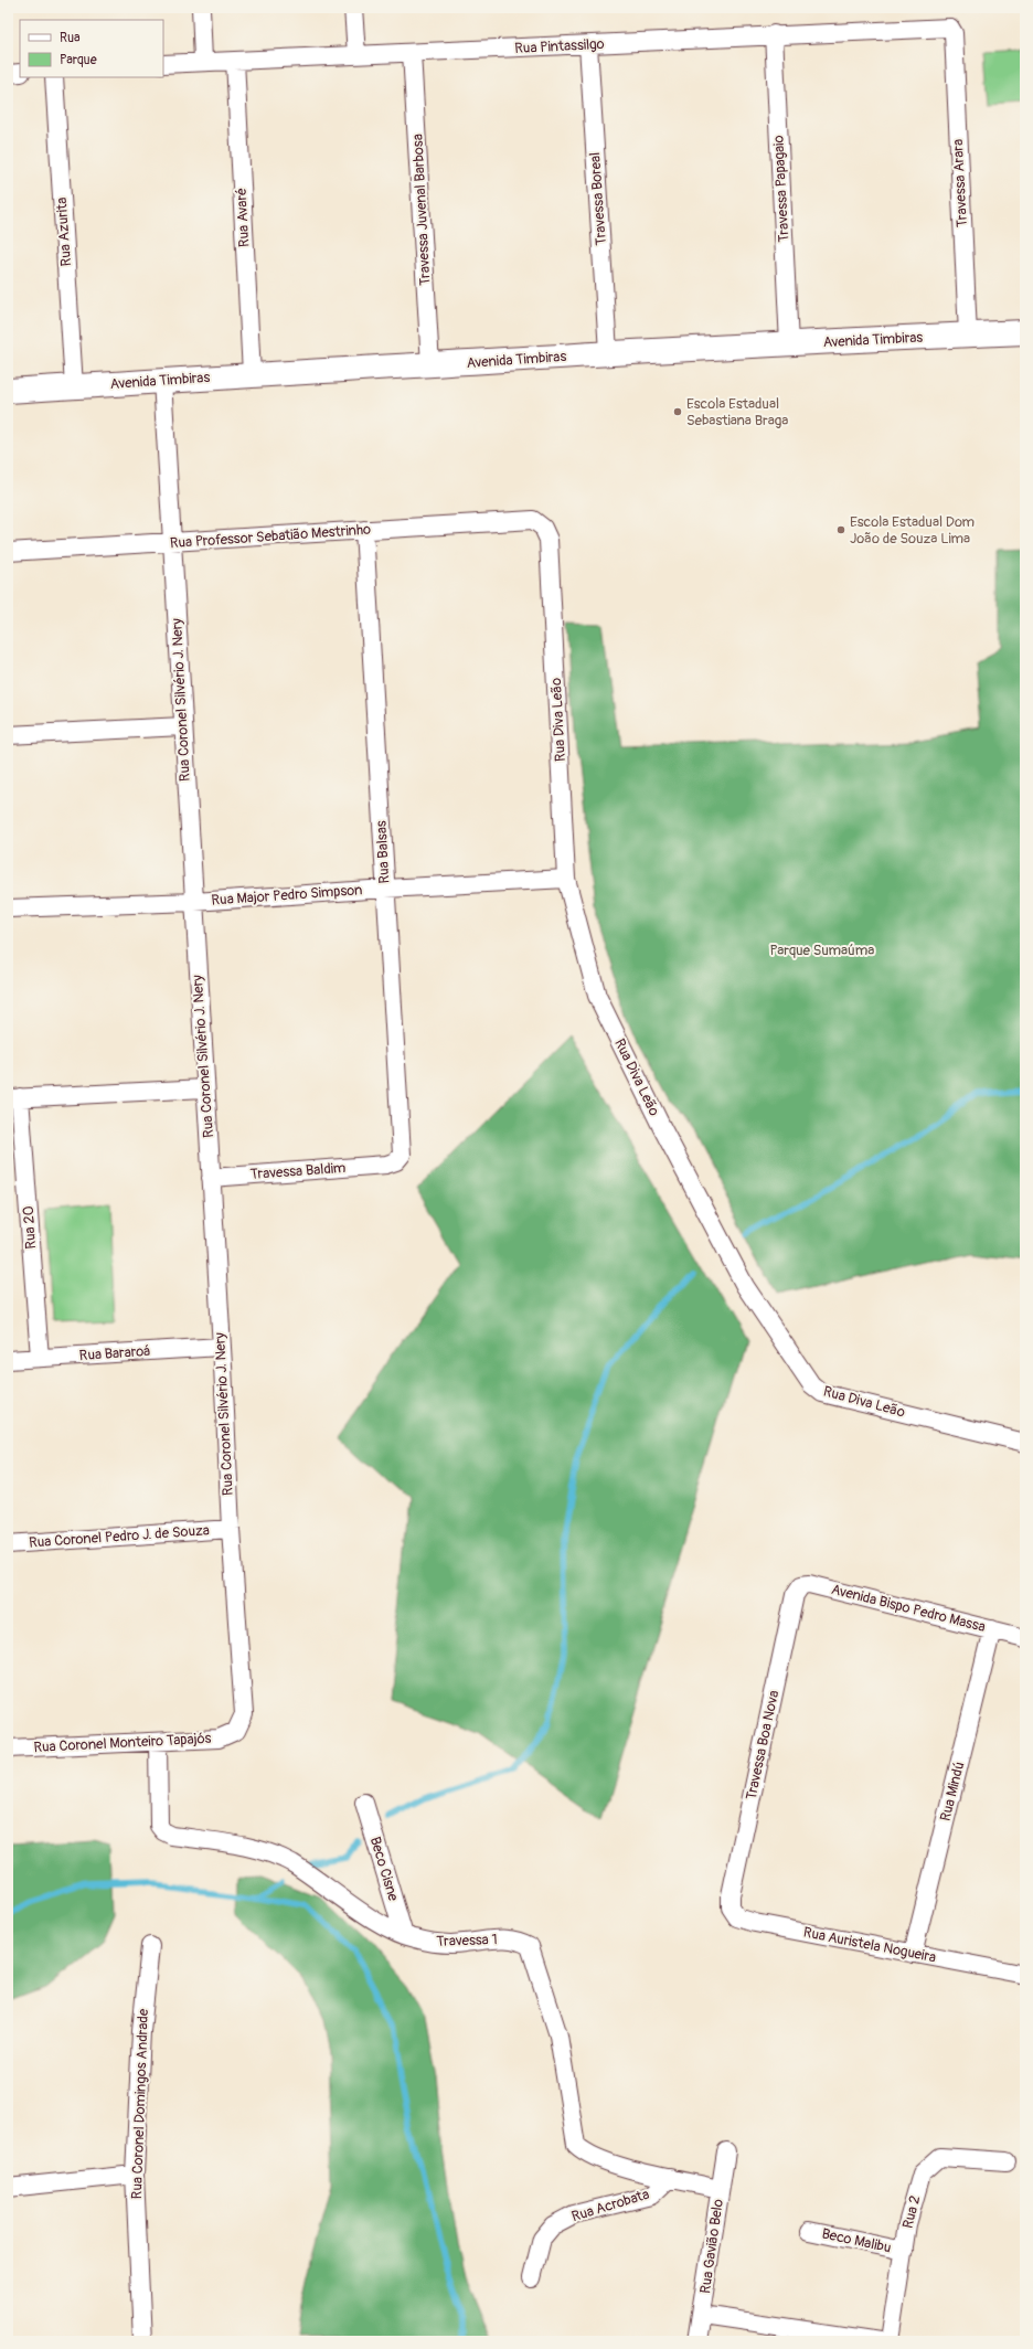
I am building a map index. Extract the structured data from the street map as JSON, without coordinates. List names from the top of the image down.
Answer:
{
  "streets": {
    "street": [
      "Rua Pintassilgo",
      "Travessa Arara",
      "Travessa Papagaio",
      "Travessa Boreal",
      "Travessa Juvenal Barbosa",
      "Rua Avaré",
      "Rua Azurita",
      "Avenida Timbiras",
      "Rua Professor Sebatião Mestrinho",
      "Rua Coronel Silvério J. Nery",
      "Rua Diva Leão",
      "Rua Balsas",
      "Rua Major Pedro Simpson",
      "Travessa Baldim",
      "Rua 20",
      "Rua Bararoá",
      "Rua Coronel Pedro J. de Souza",
      "Avenida Bispo Pedro Massa",
      "Rua Coronel Monteiro Tapajós",
      "Travessa Boa Nova",
      "Rua Mindú",
      "Beco Cisne",
      "Travessa 1",
      "Rua Auristela Nogueira",
      "Rua Coronel Domingos Andrade",
      "Rua Acrobata",
      "Rua 2",
      "Beco Malibu",
      "Rua Gavião Belo"
    ]
  },
  "crossings": [
    ["Rua Pintassilgo", "Travessa Arara"],
    ["Rua Pintassilgo", "Travessa Papagaio"],
    ["Rua Pintassilgo", "Travessa Boreal"],
    ["Rua Pintassilgo", "Travessa Juvenal Barbosa"],
    ["Rua Pintassilgo", "Rua Avaré"],
    ["Travessa Arara", "Avenida Timbiras"],
    ["Travessa Papagaio", "Avenida Timbiras"],
    ["Travessa Boreal", "Avenida Timbiras"],
    ["Travessa Juvenal Barbosa", "Avenida Timbiras"],
    ["Rua Avaré", "Avenida Timbiras"],
    ["Rua Azurita", "Avenida Timbiras"],
    ["Avenida Timbiras", "Rua Coronel Silvério J. Nery"],
    ["Rua Professor Sebatião Mestrinho", "Rua Coronel Silvério J. Nery"],
    ["Rua Professor Sebatião Mestrinho", "Rua Diva Leão"],
    ["Rua Professor Sebatião Mestrinho", "Rua Balsas"],
    ["Rua Coronel Silvério J. Nery", "Rua Major Pedro Simpson"],
    ["Rua Coronel Silvério J. Nery", "Travessa Baldim"],
    ["Rua Coronel Silvério J. Nery", "Rua Bararoá"],
    ["Rua Coronel Silvério J. Nery", "Rua Coronel Pedro J. de Souza"],
    ["Rua Coronel Silvério J. Nery", "Rua Coronel Monteiro Tapajós"],
    ["Rua Diva Leão", "Rua Major Pedro Simpson"],
    ["Rua Balsas", "Rua Major Pedro Simpson"],
    ["Rua Balsas", "Travessa Baldim"],
    ["Rua 20", "Rua Bararoá"],
    ["Avenida Bispo Pedro Massa", "Travessa Boa Nova"],
    ["Avenida Bispo Pedro Massa", "Rua Mindú"],
    ["Rua Coronel Monteiro Tapajós", "Travessa 1"],
    ["Travessa Boa Nova", "Rua Auristela Nogueira"],
    ["Rua Mindú", "Rua Auristela Nogueira"],
    ["Beco Cisne", "Travessa 1"],
    ["Travessa 1", "Rua Acrobata"],
    ["Travessa 1", "Rua Gavião Belo"],
    ["Rua 2", "Beco Malibu"]
  ],
  "parks": ["Parque Sumaúma"],
  "places": ["Escola Estadual Sebastiana Braga", "Escola Estadual Dom João de Souza Lima"],
  "legend": ["Rua", "Parque"]
}
